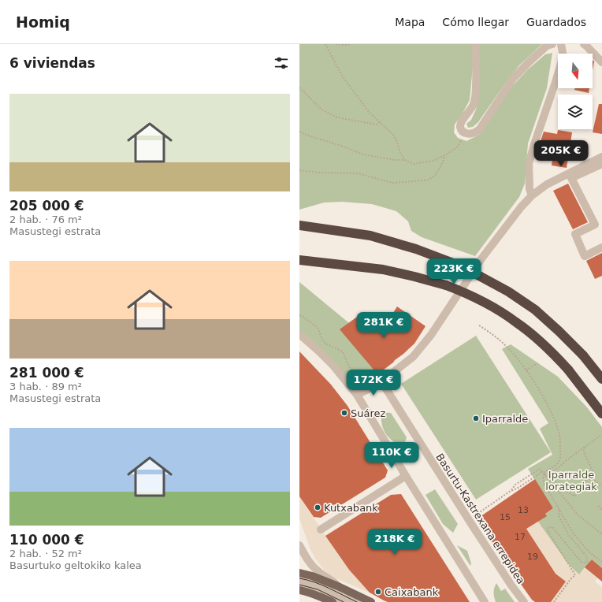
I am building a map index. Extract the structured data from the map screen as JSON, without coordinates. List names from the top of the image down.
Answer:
{
  "streets": {
    "street": ["Basurtu-Kastrexana errepidea"]
  },
  "parks": ["Iparralde lorategiak"],
  "places": [
    "Suárez",
    "Iparralde",
    "Kutxabank",
    "Caixabank"
  ],
  "house_numbers": [
    "13",
    "15",
    "17",
    "19"
  ],
  "north": "bottom",
  "page": {
    "header": "Homiq",
    "nav": ["Mapa", "Cómo llegar", "Guardados"],
    "heading": "6 viviendas",
    "list": [
      {
        "name": "205 000 €",
        "note": "2 hab. · 76 m² · Masustegi estrata"
      },
      {
        "name": "281 000 €",
        "note": "3 hab. · 89 m² · Masustegi estrata"
      },
      {
        "name": "110 000 €",
        "note": "2 hab. · 52 m² · Basurtuko geltokiko kalea"
      }
    ],
    "price": [
      "205K €",
      "223K €",
      "281K €",
      "172K €",
      "110K €",
      "218K €"
    ]
  }
}
